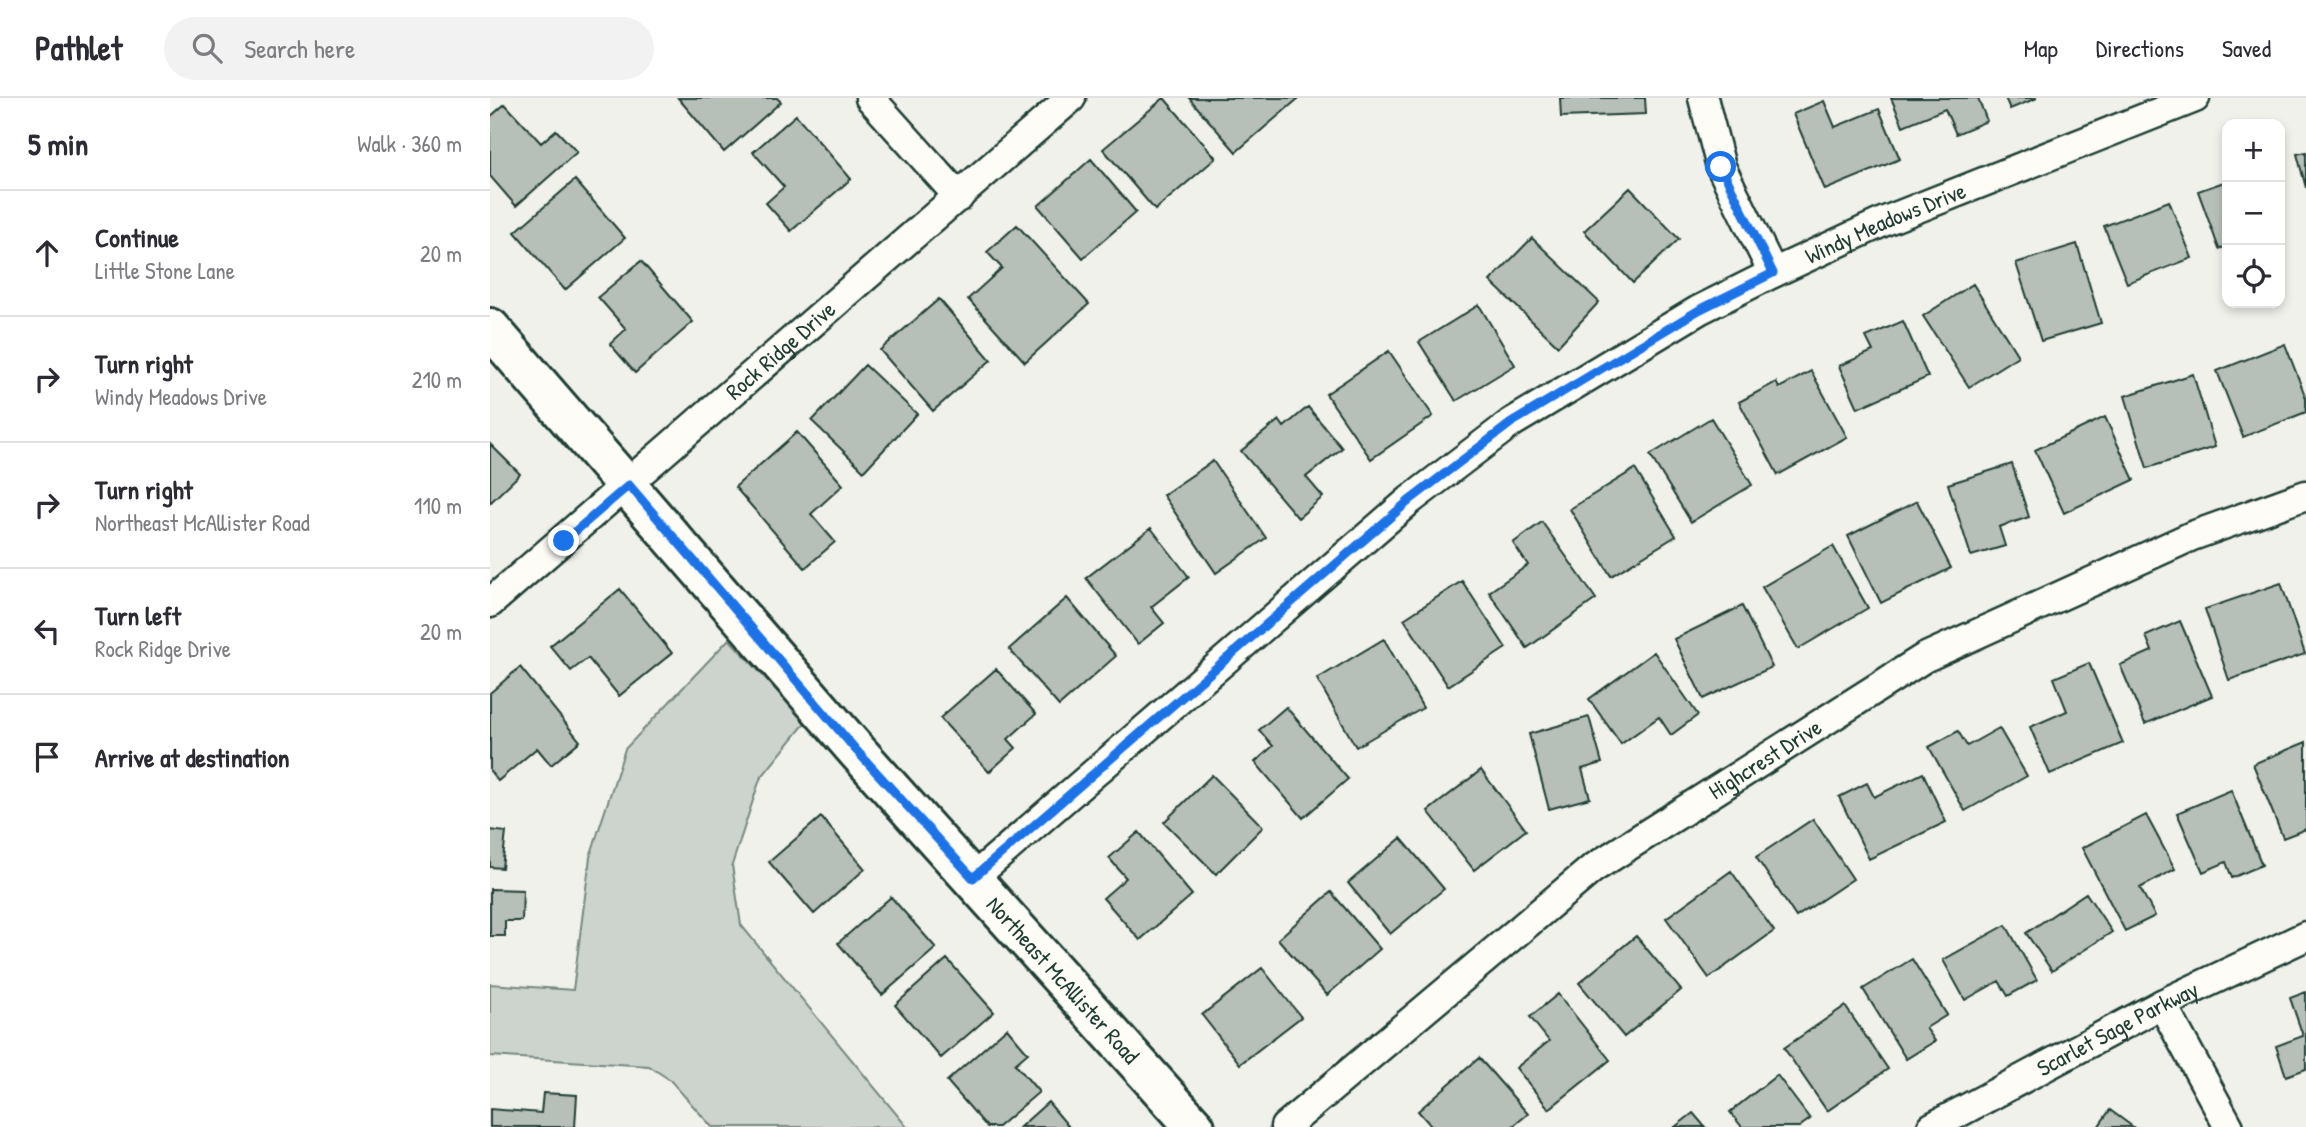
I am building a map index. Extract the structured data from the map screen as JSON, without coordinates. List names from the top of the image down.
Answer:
{
  "streets": {
    "street": [
      "Windy Meadows Drive",
      "Rock Ridge Drive",
      "Highcrest Drive",
      "Northeast McAllister Road",
      "Scarlet Sage Parkway"
    ]
  },
  "crossings": [
    ["Windy Meadows Drive", "Northeast McAllister Road"],
    ["Rock Ridge Drive", "Northeast McAllister Road"]
  ],
  "page": {
    "header": "Pathlet",
    "search": "Search here",
    "nav": ["Map", "Directions", "Saved"],
    "heading": ["5 min", "Walk · 360 m"],
    "map_buttons": ["+", "−"],
    "list": [
      ["Continue", "Little Stone Lane", "20 m"],
      ["Turn right", "Windy Meadows Drive", "210 m"],
      ["Turn right", "Northeast McAllister Road", "110 m"],
      ["Turn left", "Rock Ridge Drive", "20 m"],
      "Arrive at destination"
    ]
  }
}
